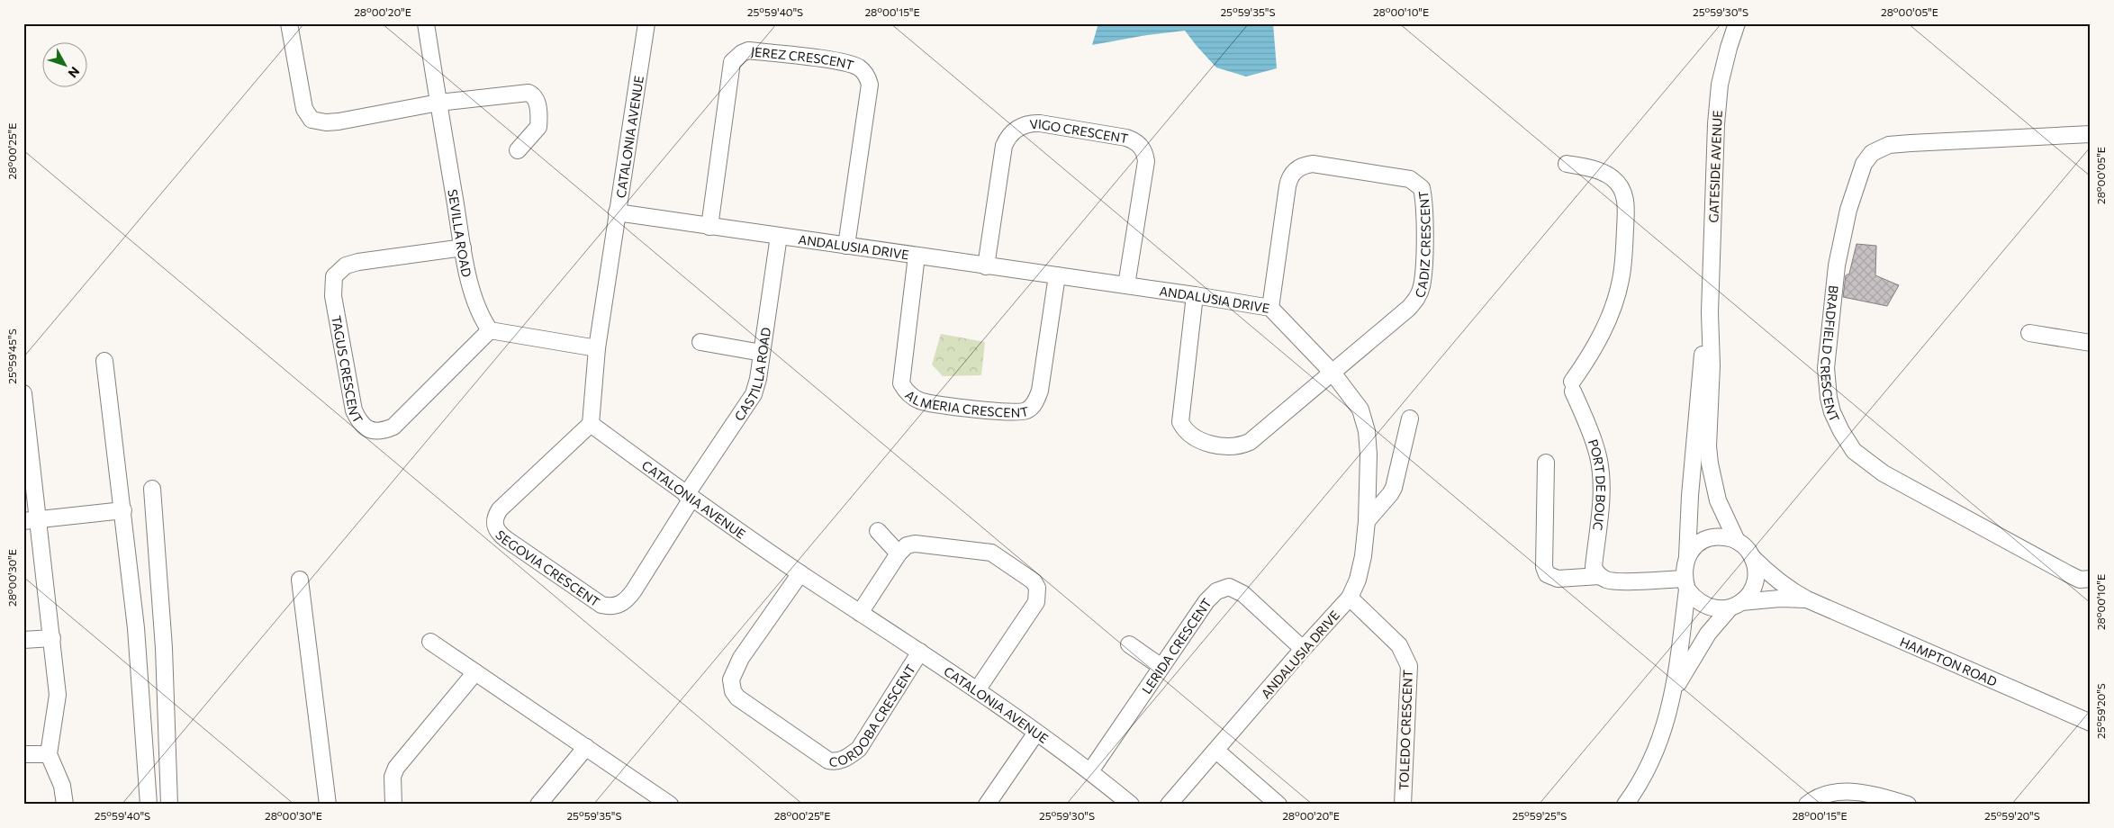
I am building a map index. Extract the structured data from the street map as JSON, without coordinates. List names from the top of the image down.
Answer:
{
  "streets": {
    "street": [
      "JEREZ CRESCENT",
      "VIGO CRESCENT",
      "CATALONIA AVENUE",
      "GATESIDE AVENUE",
      "SEVILLA ROAD",
      "CADIZ CRESCENT",
      "ANDALUSIA DRIVE",
      "BRADFIELD CRESCENT",
      "TAGUS CRESCENT",
      "CASTILLA ROAD",
      "ALMERIA CRESCENT",
      "PORT DE BOUC",
      "SEGOVIA CRESCENT",
      "LERIDA CRESCENT",
      "HAMPTON ROAD",
      "CORDOBA CRESCENT",
      "TOLEDO CRESCENT"
    ]
  },
  "crossings": [
    ["JEREZ CRESCENT", "ANDALUSIA DRIVE"],
    ["VIGO CRESCENT", "ANDALUSIA DRIVE"],
    ["CATALONIA AVENUE", "ANDALUSIA DRIVE"],
    ["CATALONIA AVENUE", "CASTILLA ROAD"],
    ["CATALONIA AVENUE", "SEGOVIA CRESCENT"],
    ["CATALONIA AVENUE", "LERIDA CRESCENT"],
    ["CATALONIA AVENUE", "CORDOBA CRESCENT"],
    ["GATESIDE AVENUE", "HAMPTON ROAD"],
    ["SEVILLA ROAD", "TAGUS CRESCENT"],
    ["CADIZ CRESCENT", "ANDALUSIA DRIVE"],
    ["ANDALUSIA DRIVE", "CASTILLA ROAD"],
    ["ANDALUSIA DRIVE", "ALMERIA CRESCENT"],
    ["ANDALUSIA DRIVE", "LERIDA CRESCENT"],
    ["ANDALUSIA DRIVE", "TOLEDO CRESCENT"],
    ["CASTILLA ROAD", "SEGOVIA CRESCENT"]
  ],
  "north": "bottom right",
  "coordinates": [
    "28°00'20\"E",
    "25°59'40\"S",
    "28°00'15\"E",
    "25°59'35\"S",
    "28°00'10\"E",
    "25°59'30\"S",
    "28°00'05\"E",
    "28°00'25\"E",
    "25°59'45\"S",
    "28°00'30\"E",
    "25°59'20\"S",
    "25°59'25\"S"
  ]
}
